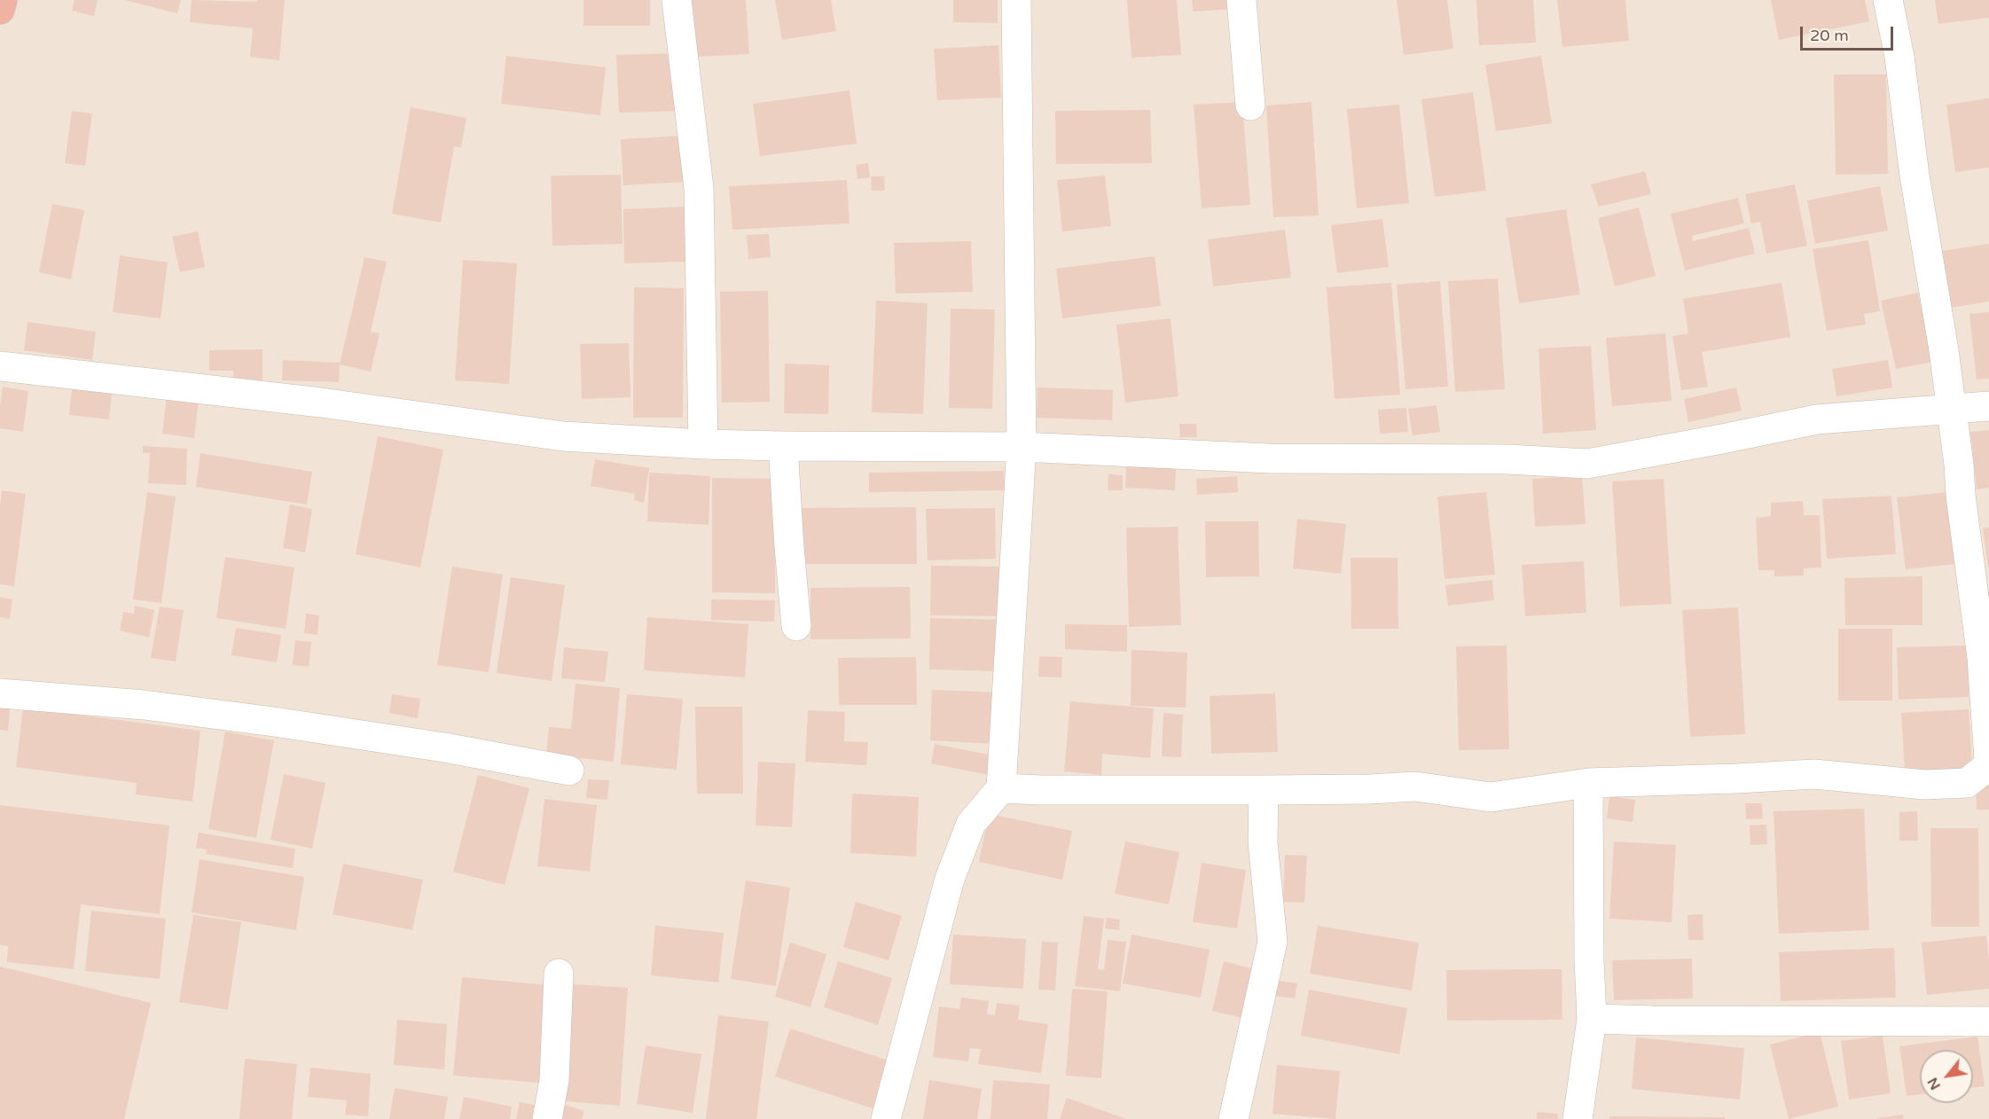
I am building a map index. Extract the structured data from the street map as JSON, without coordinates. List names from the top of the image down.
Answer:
{
  "scale_bar": "20 m",
  "north": "bottom left"
}
